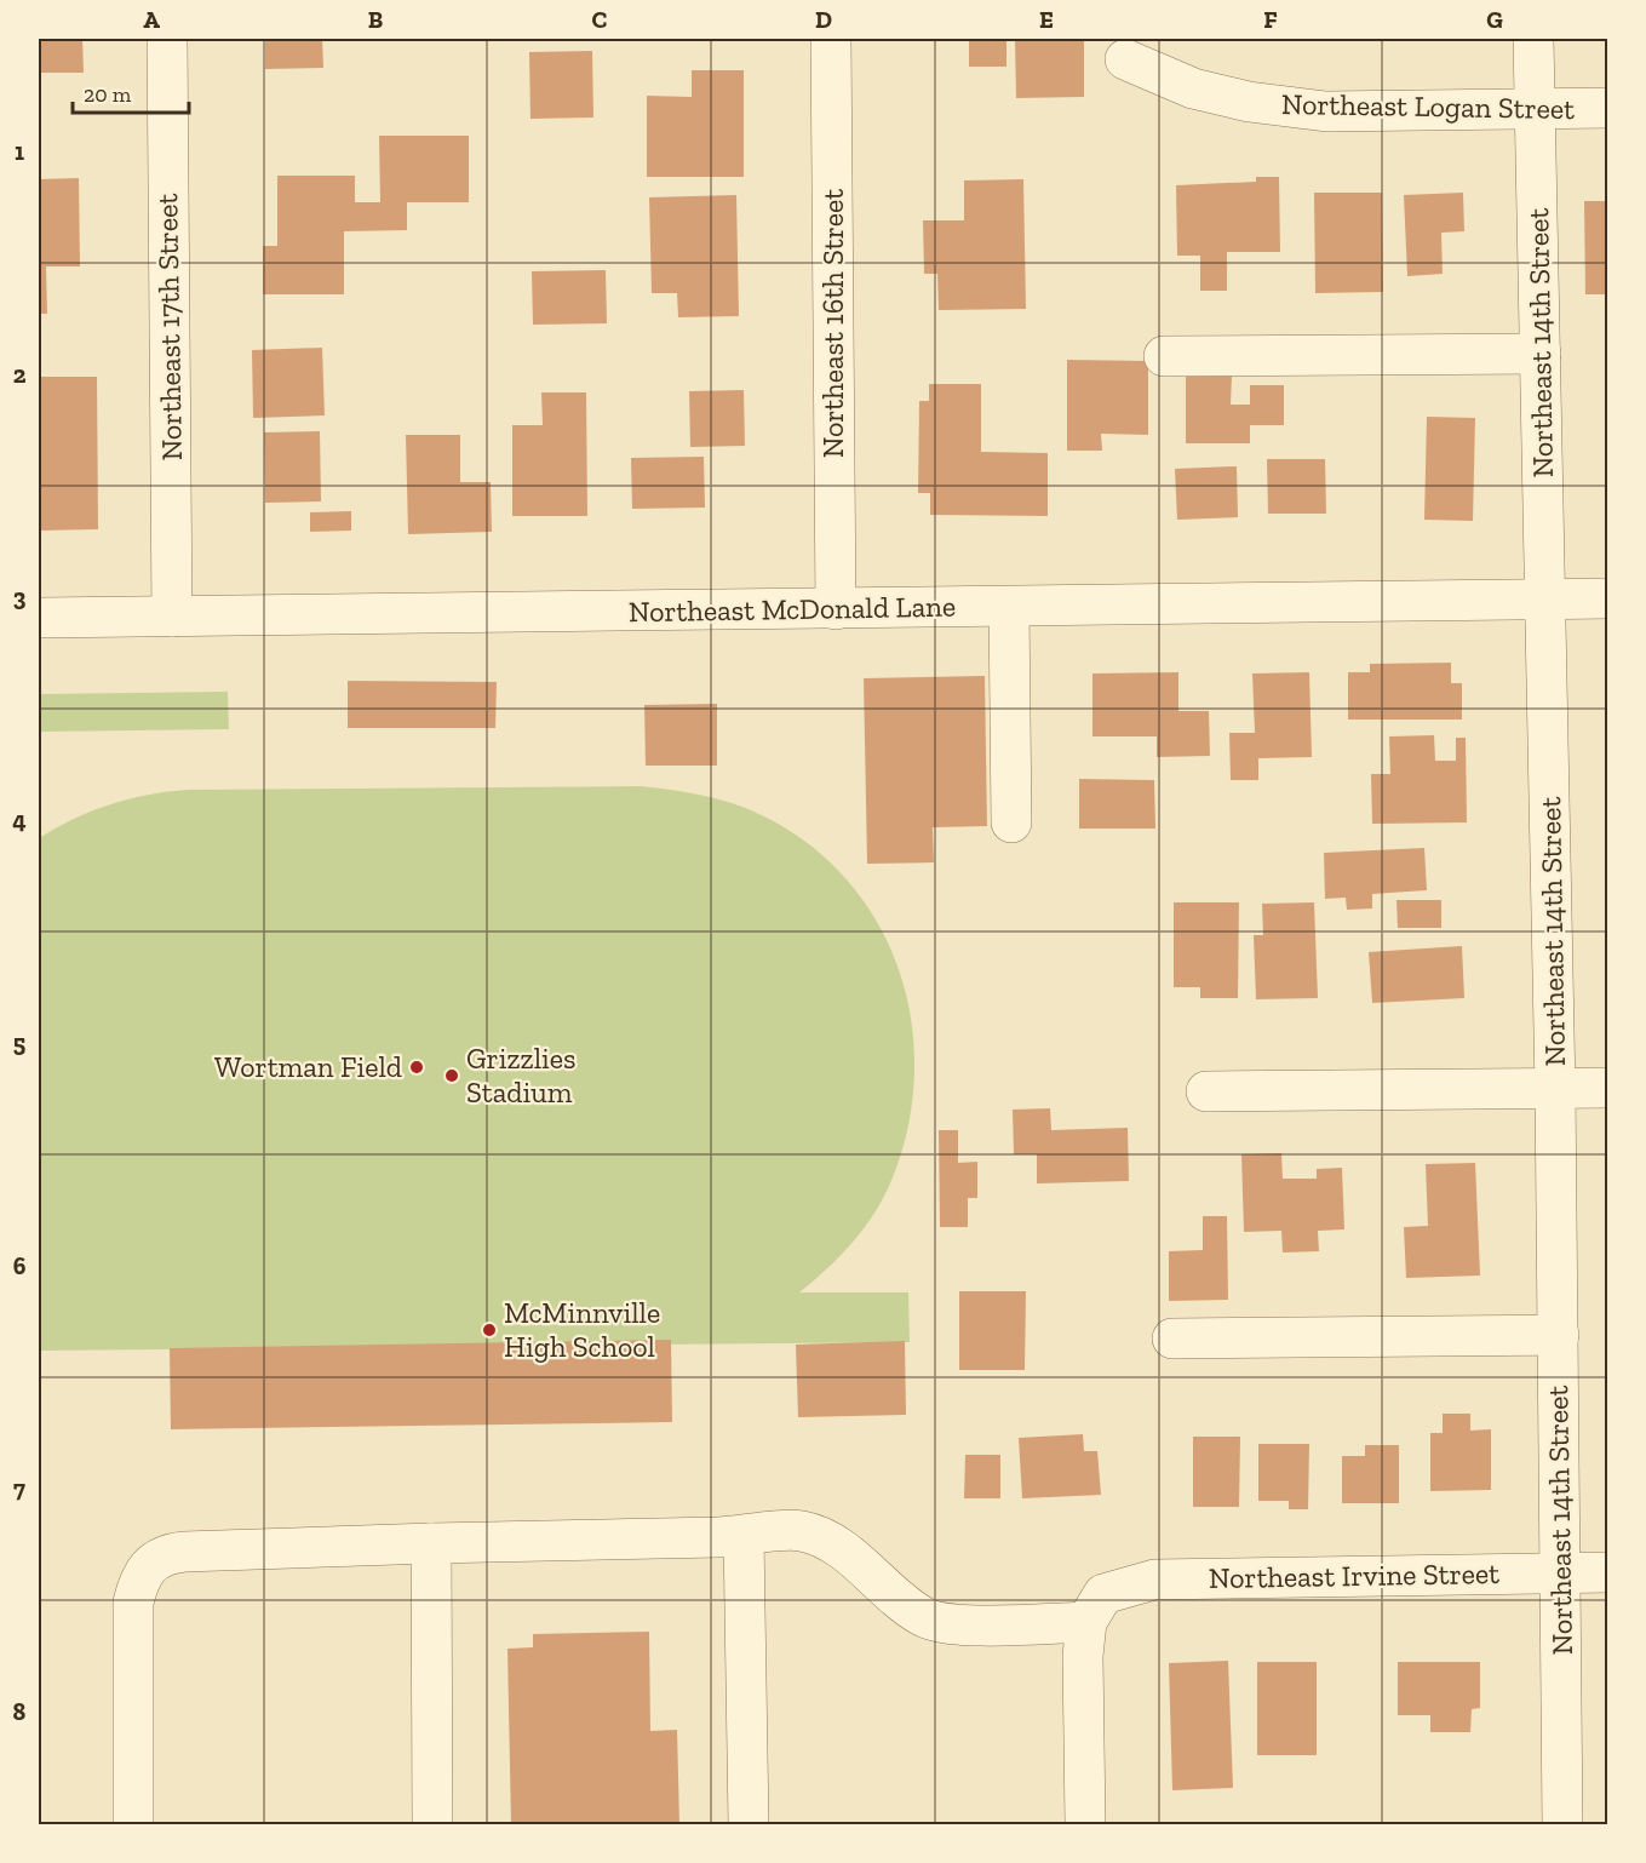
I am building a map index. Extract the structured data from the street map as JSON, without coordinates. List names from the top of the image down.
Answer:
{
  "streets": {
    "street": [
      "Northeast Logan Street",
      "Northeast 16th Street",
      "Northeast 17th Street",
      "Northeast 14th Street",
      "Northeast McDonald Lane",
      "Northeast Irvine Street"
    ]
  },
  "crossings": [
    ["Northeast Logan Street", "Northeast 14th Street"],
    ["Northeast 16th Street", "Northeast McDonald Lane"],
    ["Northeast 17th Street", "Northeast McDonald Lane"],
    ["Northeast 14th Street", "Northeast McDonald Lane"],
    ["Northeast 14th Street", "Northeast Irvine Street"]
  ],
  "places": ["Wortman Field", "Grizzlies Stadium", "McMinnville High School"],
  "scale_bar": "20 m",
  "grid": {
    "columns": [
      "A",
      "B",
      "C",
      "D",
      "E",
      "F",
      "G"
    ],
    "rows": [
      "1",
      "2",
      "3",
      "4",
      "5",
      "6",
      "7",
      "8"
    ]
  }
}
